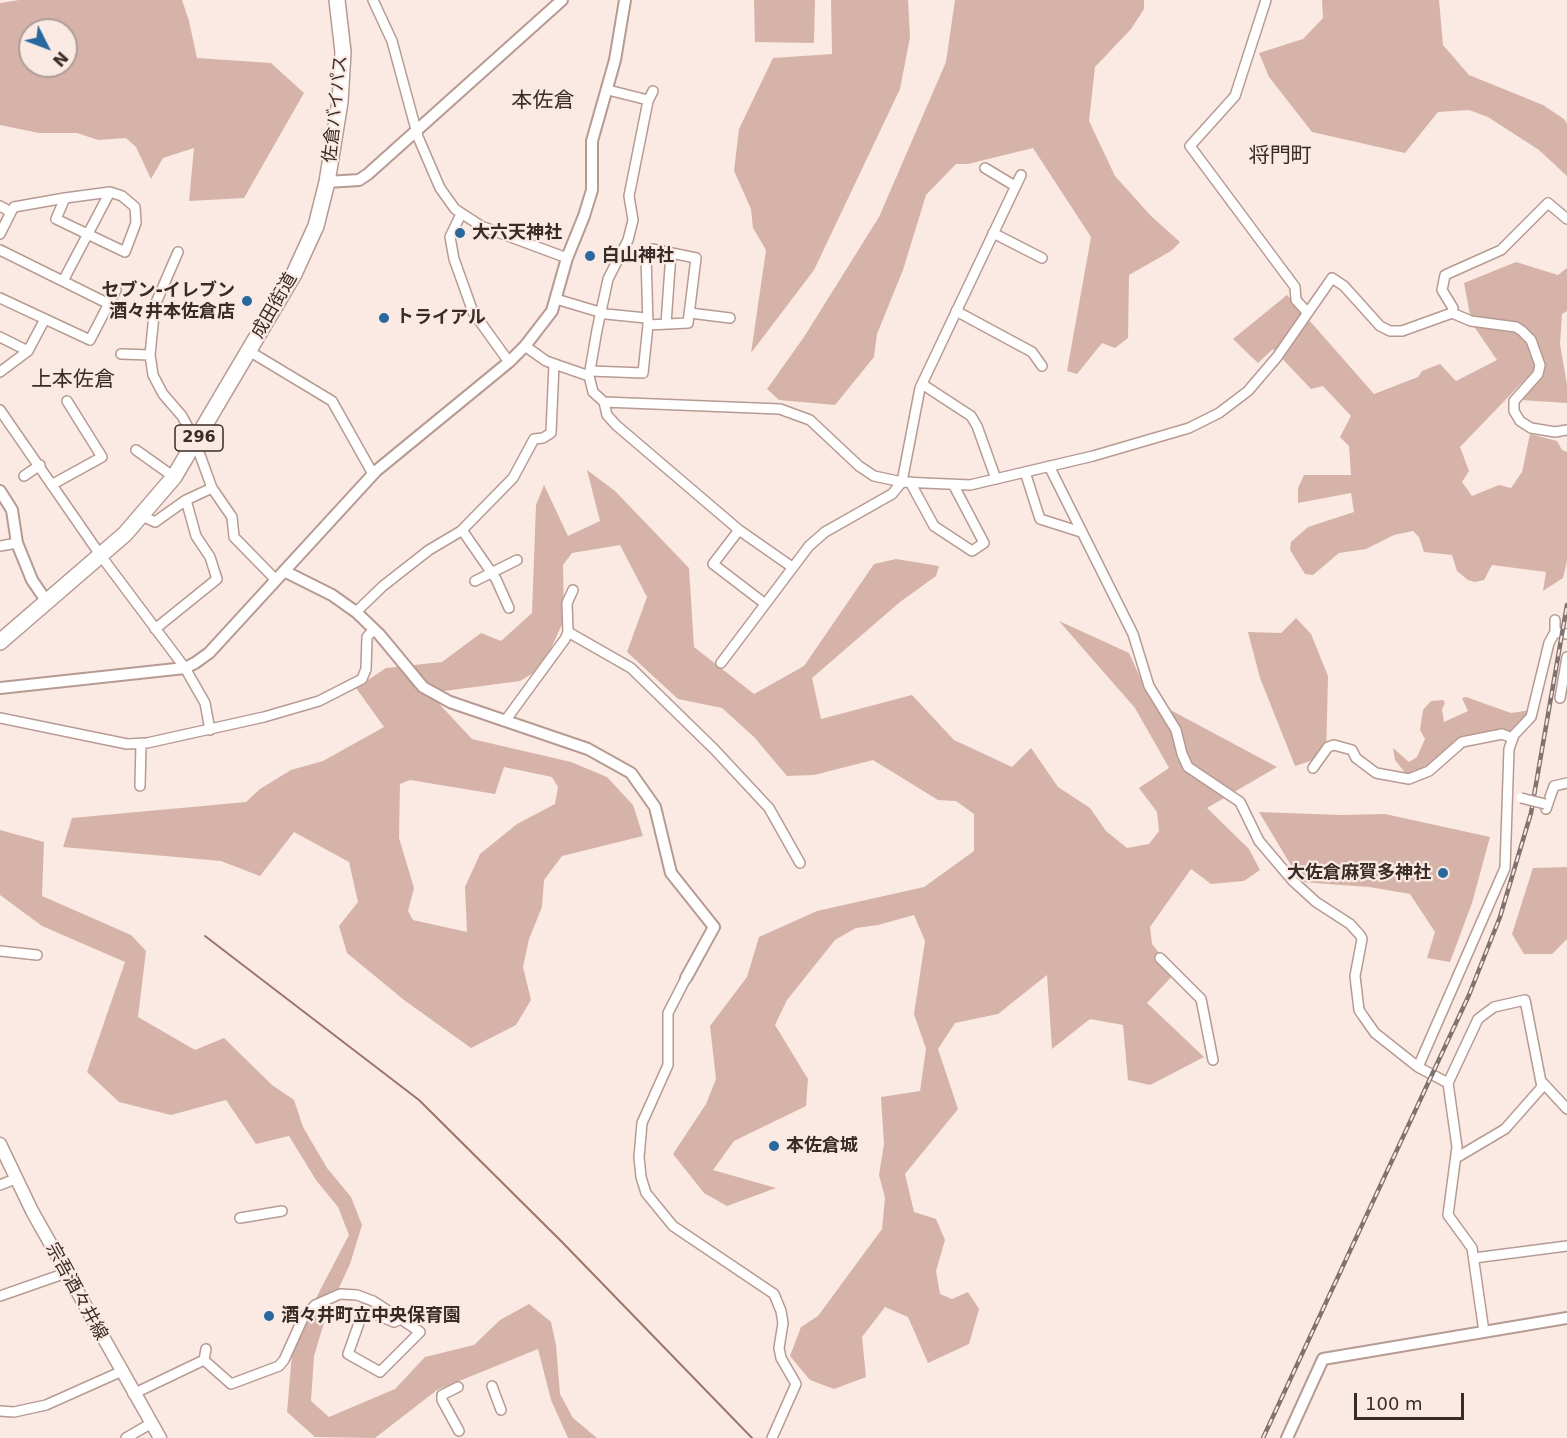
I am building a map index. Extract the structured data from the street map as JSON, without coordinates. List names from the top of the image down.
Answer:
{
  "streets": {
    "highway": ["佐倉バイパス", "成田街道", "296"],
    "main road": ["宗吾酒々井線"]
  },
  "crossings": [
    ["佐倉バイパス", "成田街道"]
  ],
  "districts": ["本佐倉", "将門町", "上本佐倉"],
  "places": [
    "大六天神社",
    "白山神社",
    "セブン-イレブン 酒々井本佐倉店",
    "トライアル",
    "大佐倉麻賀多神社",
    "本佐倉城",
    "酒々井町立中央保育園"
  ],
  "scale_bar": "100 m",
  "north": "bottom right"
}
